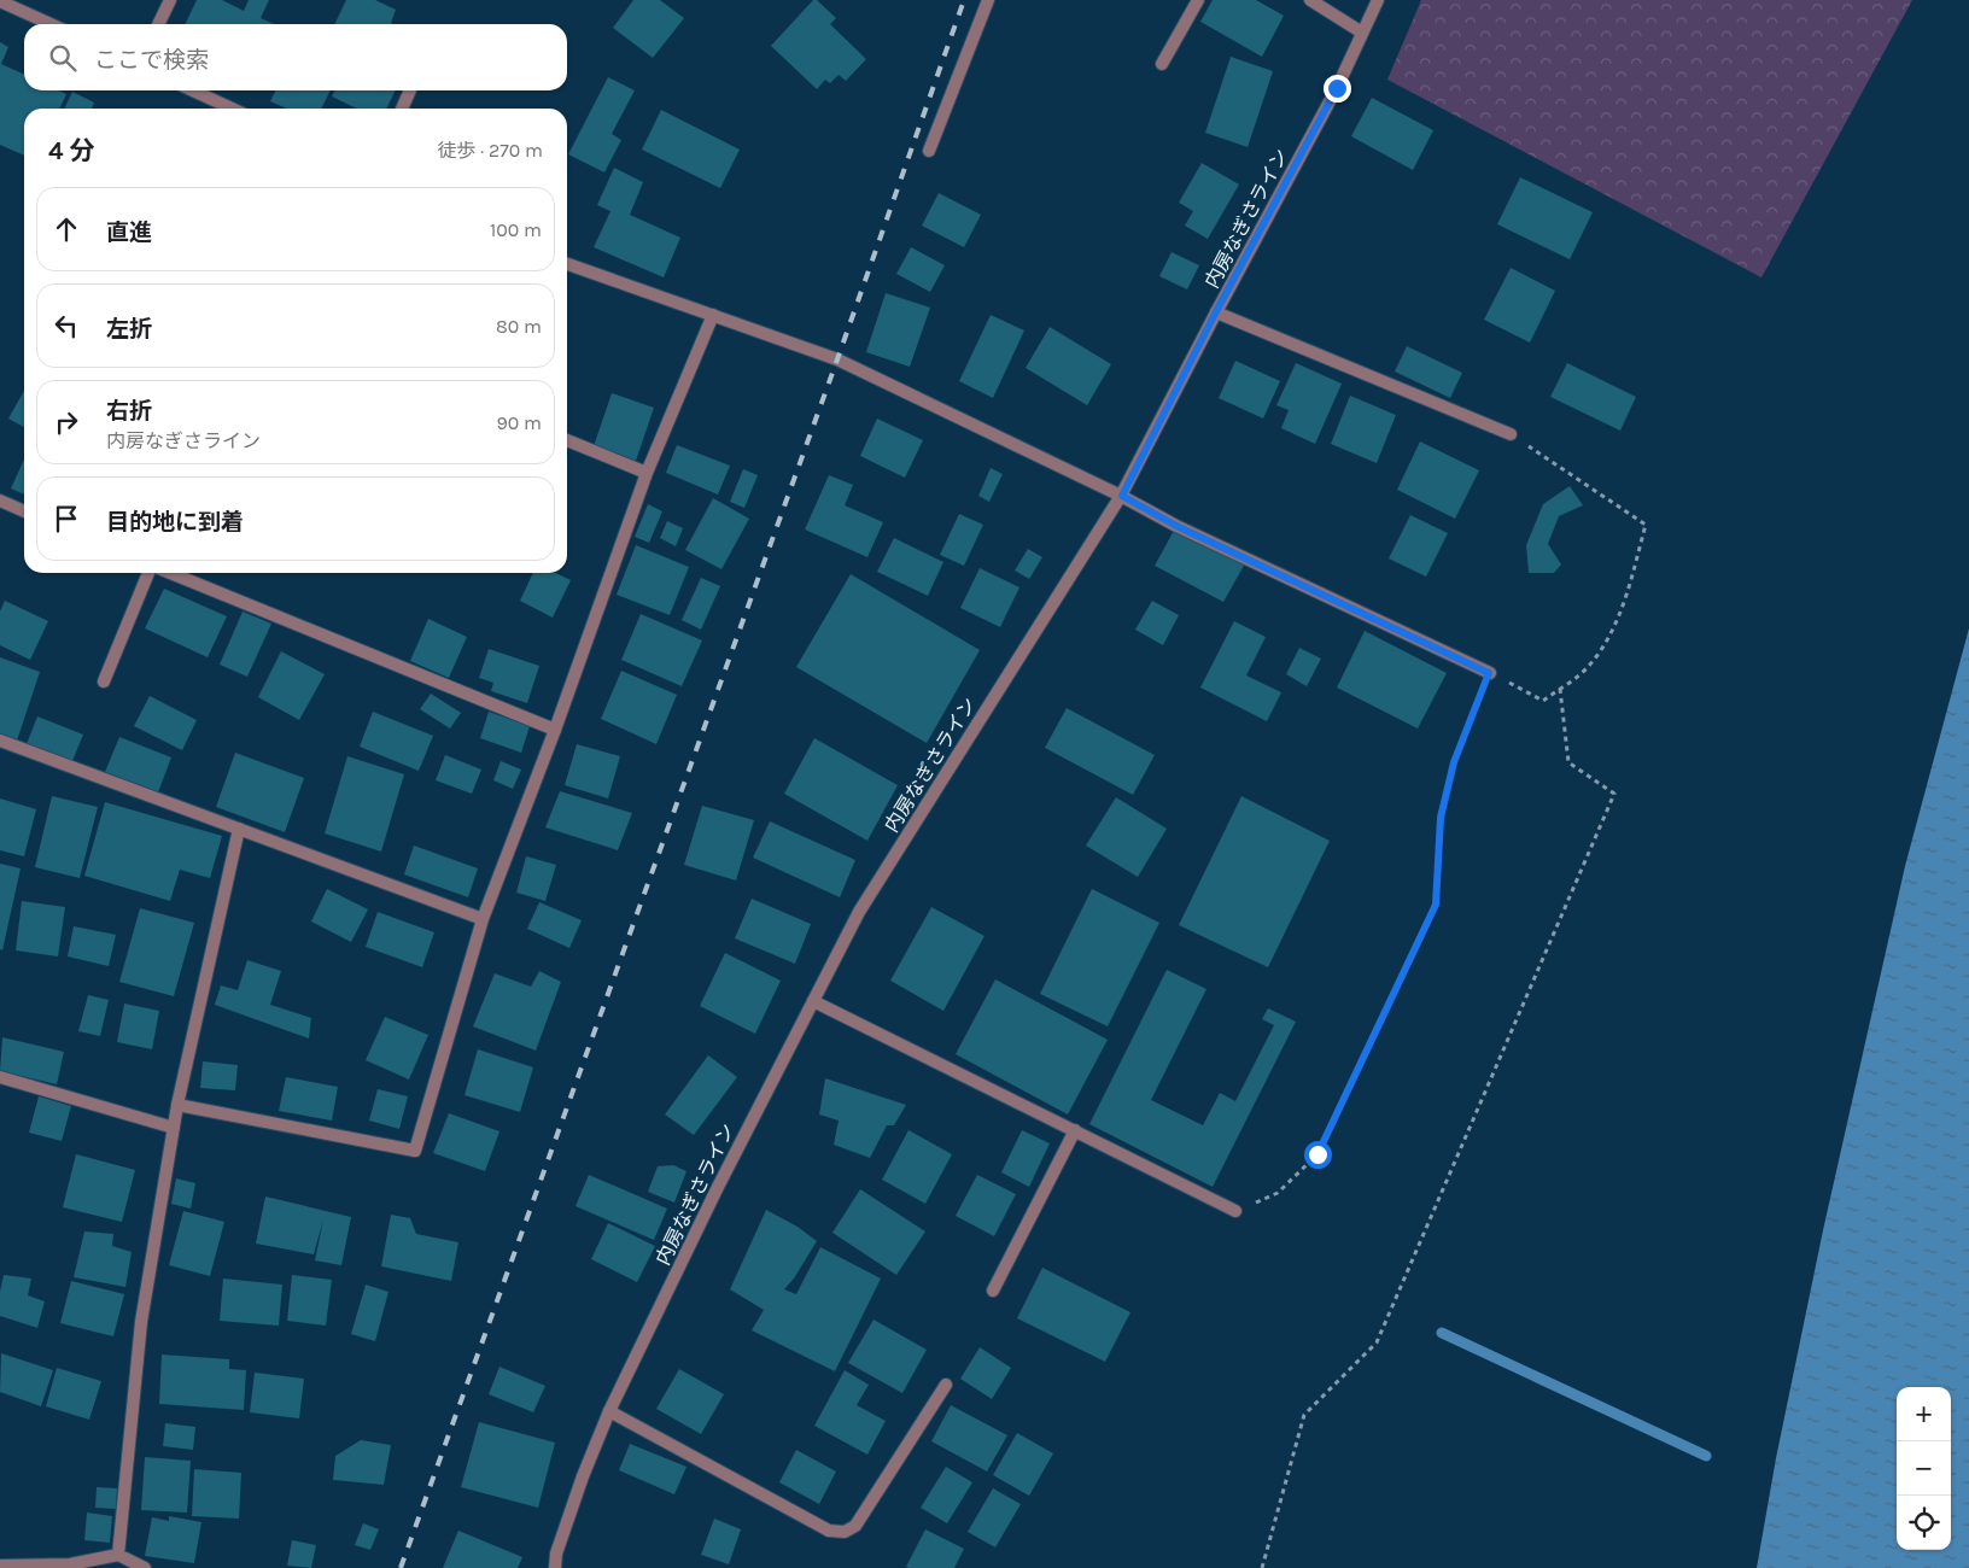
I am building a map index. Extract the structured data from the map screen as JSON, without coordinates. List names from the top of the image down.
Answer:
{
  "streets": {
    "street": ["内房なぎさライン"]
  },
  "page": {
    "search": "ここで検索",
    "heading": ["4 分", "徒歩 · 270 m"],
    "list": [
      ["直進", "100 m"],
      ["左折", "80 m"],
      ["右折", "内房なぎさライン", "90 m"],
      "目的地に到着"
    ],
    "map_buttons": ["+", "−"]
  }
}
